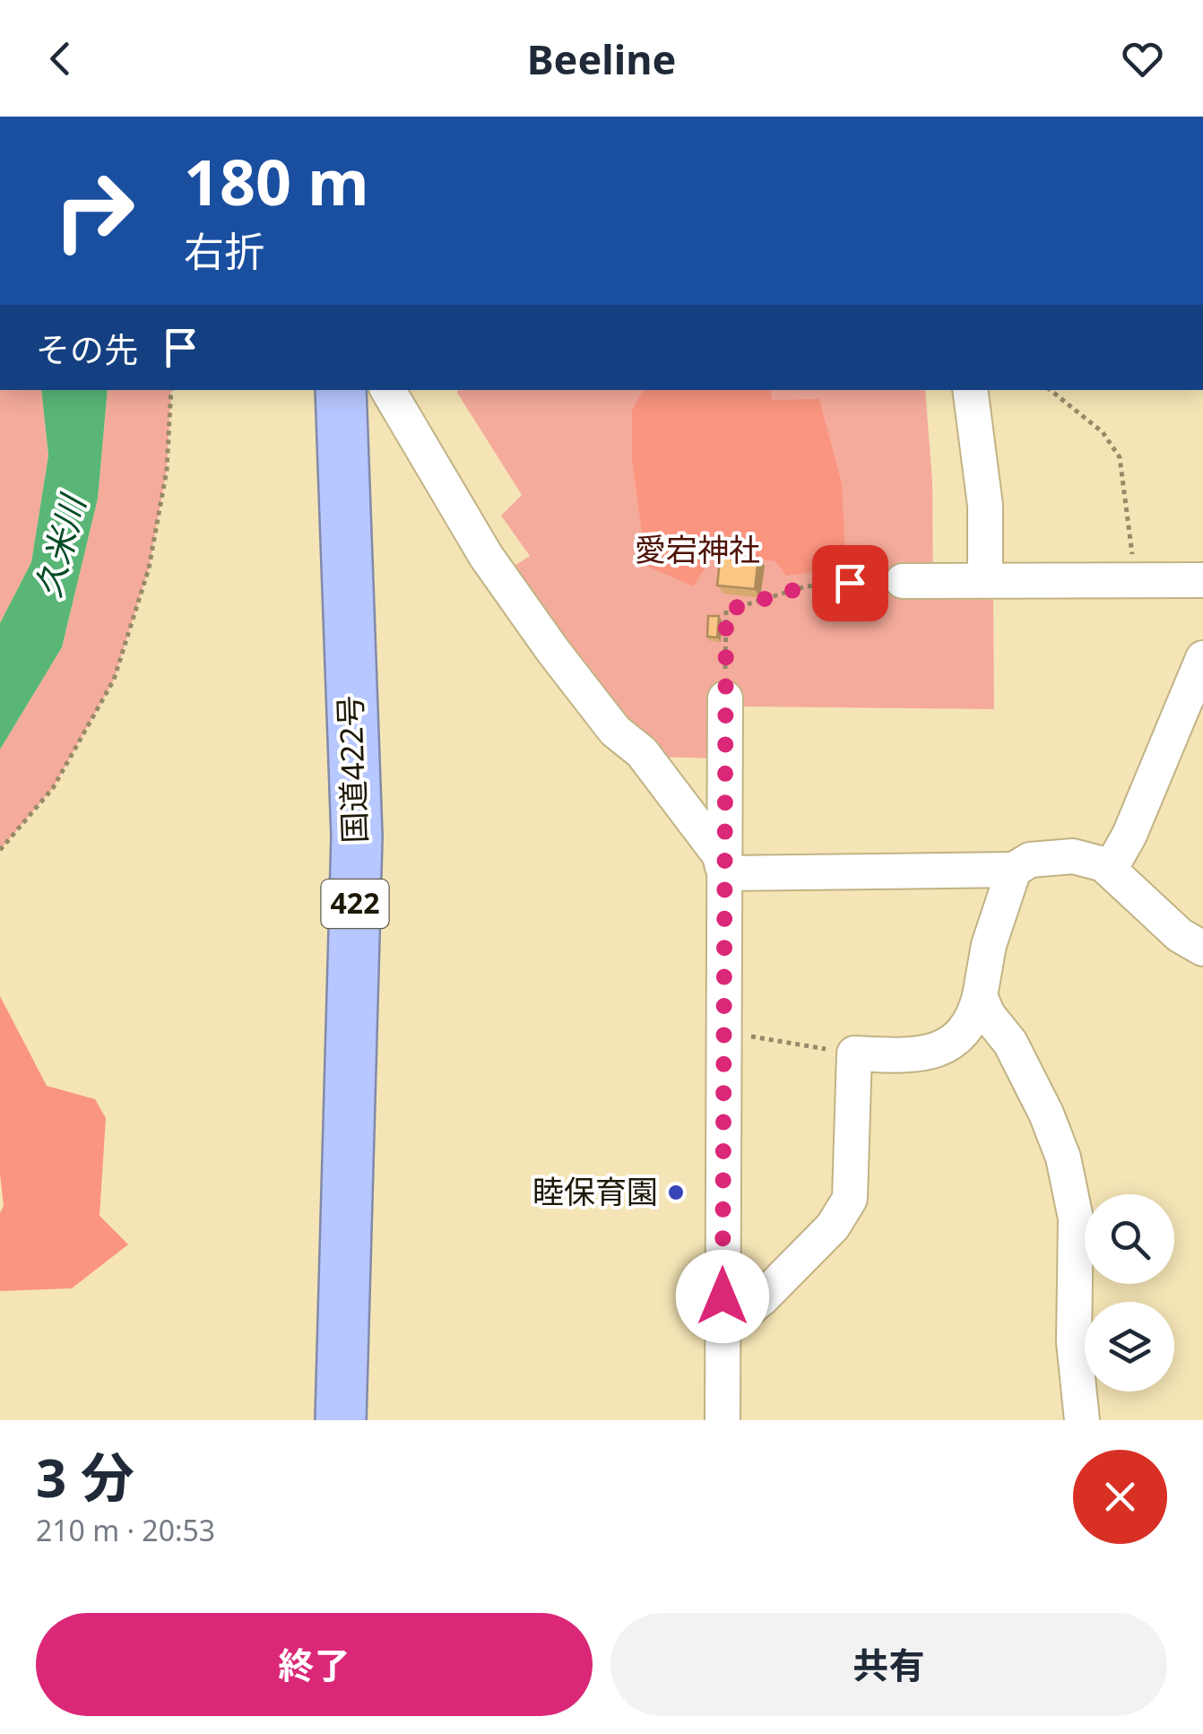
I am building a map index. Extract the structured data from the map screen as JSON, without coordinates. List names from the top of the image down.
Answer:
{
  "streets": {
    "highway": ["国道422号", "422"]
  },
  "water": ["久米川"],
  "parks": ["愛宕神社"],
  "places": ["睦保育園"],
  "page": {
    "header": "Beeline",
    "turn": ["180 m", "右折"],
    "then": "その先",
    "heading": ["3 分", "210 m · 20:53"],
    "buttons": ["終了", "共有"]
  }
}
